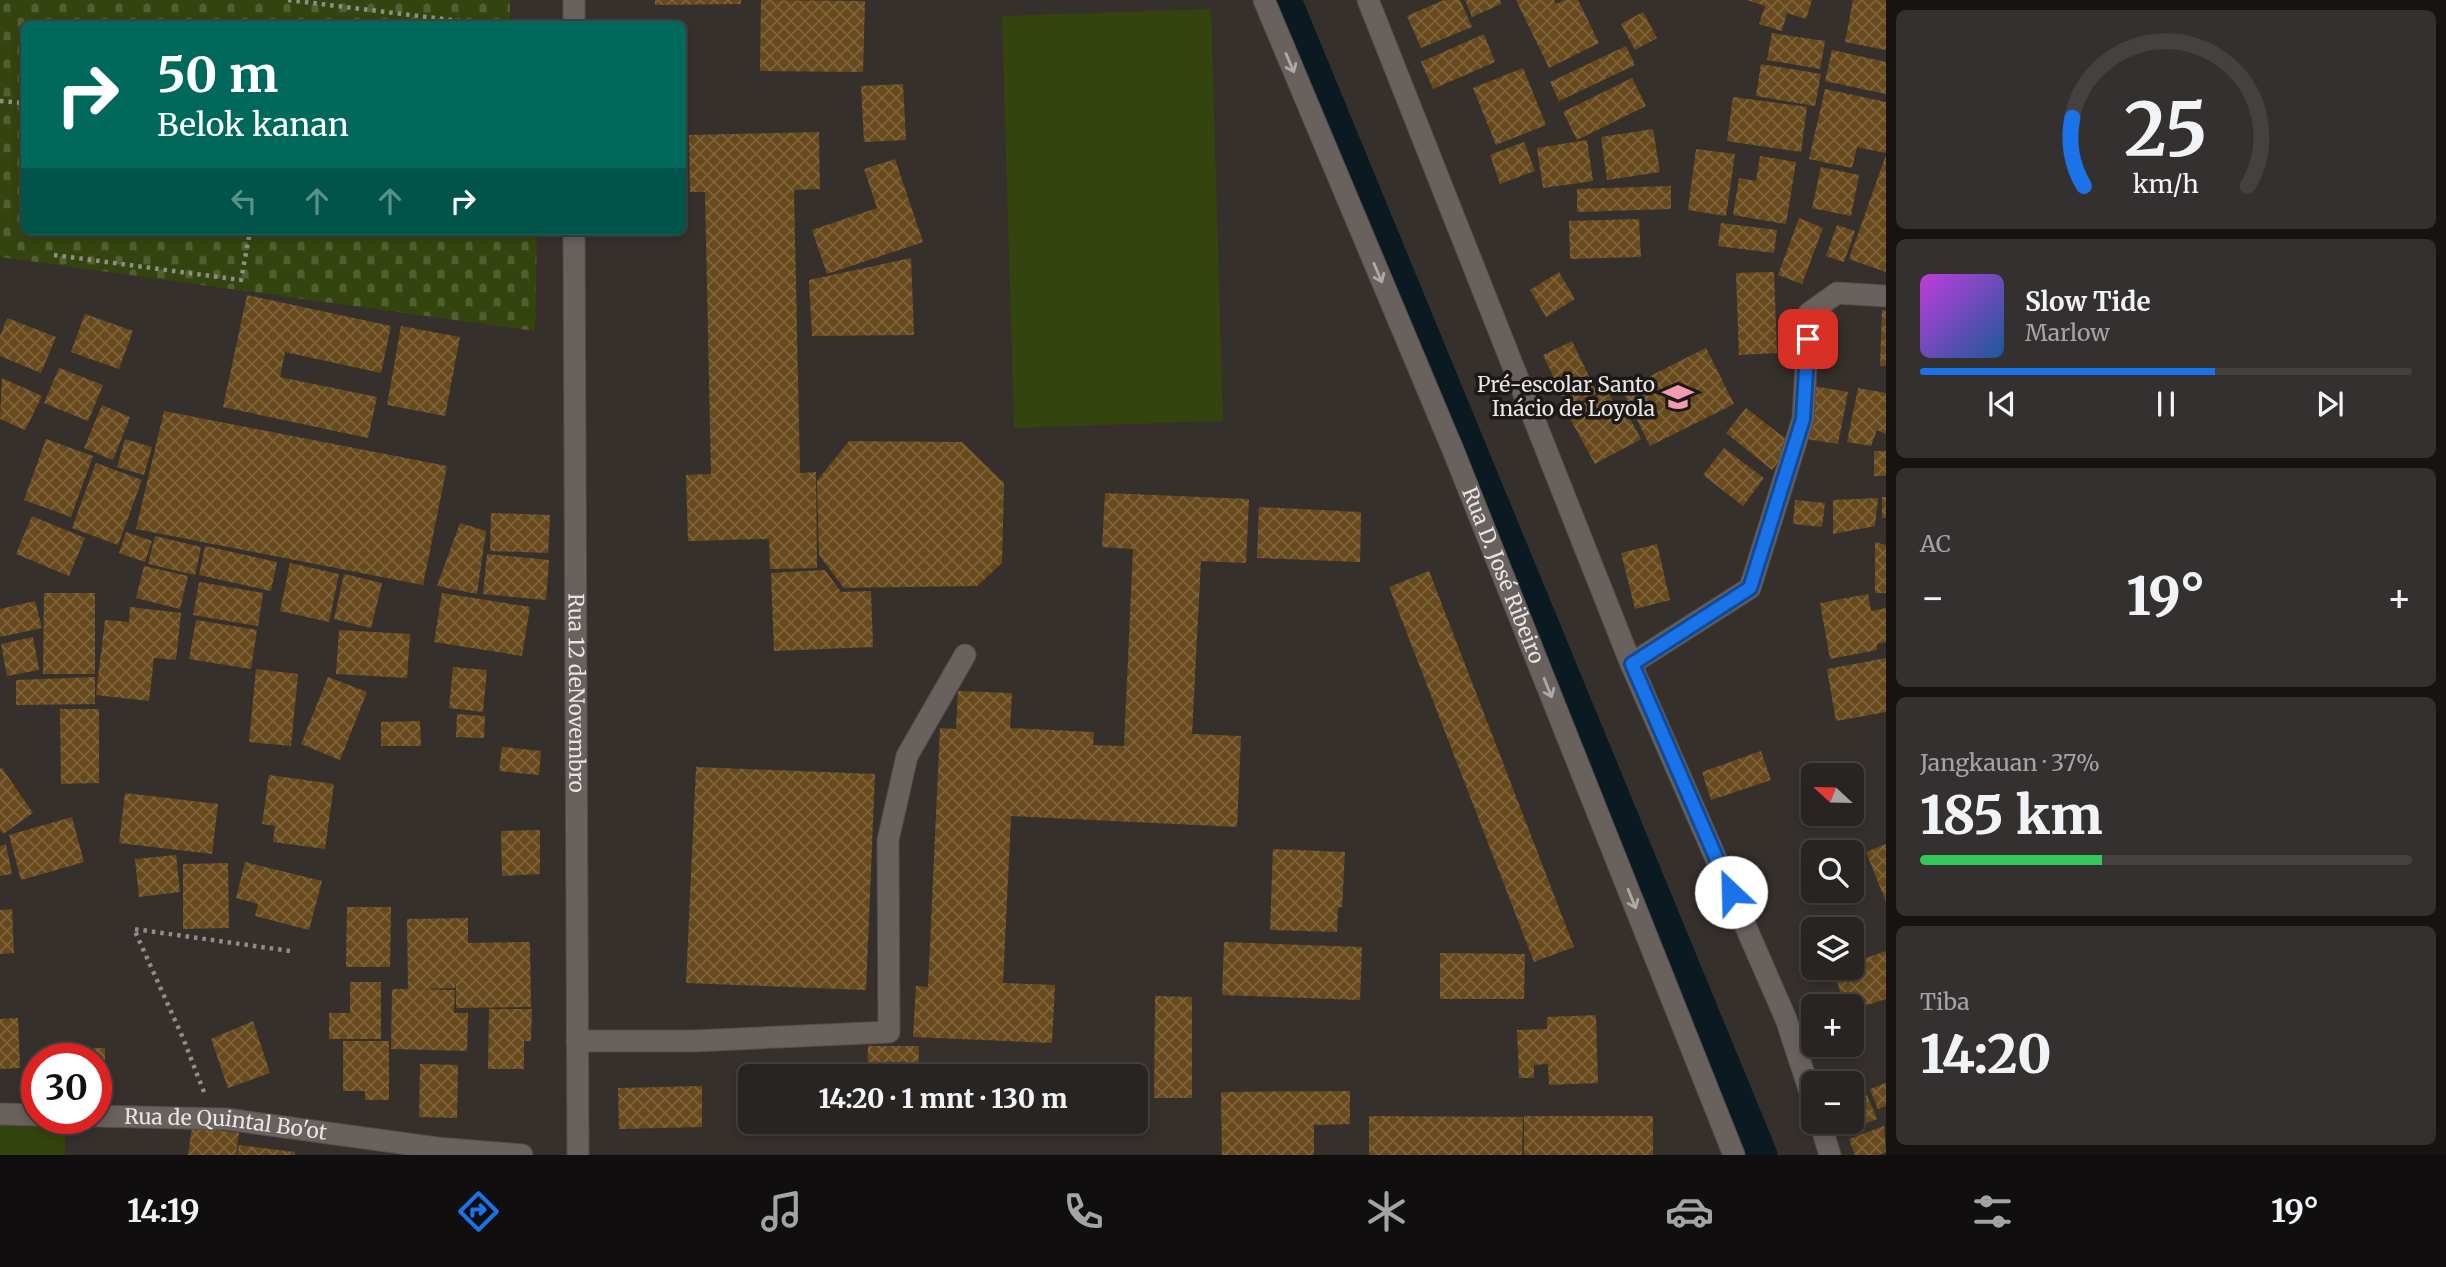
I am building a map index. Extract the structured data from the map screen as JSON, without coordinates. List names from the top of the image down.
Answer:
{
  "streets": {
    "street": ["Rua D. José Ribeiro", "Rua 12 deNovembro", "Rua de Quintal Bo'ot"]
  },
  "places": {
    "school or university": ["Pré-escolar Santo Inácio de Loyola"]
  },
  "north": "left",
  "page": {
    "turn": ["50 m", "Belok kanan"],
    "song": ["Slow Tide", "Marlow"],
    "tile": [
      "AC",
      ["Jangkauan · 37%", "185 km"],
      ["Tiba", "14:20"]
    ],
    "heat": ["−", "19°", "+"],
    "map_buttons": ["+", "−"],
    "limit": "30",
    "trip": "14:20 · 1 mnt · 130 m",
    "tabs": ["14:19", "19°"],
    "gauge": ["25", "km/h"]
  }
}
